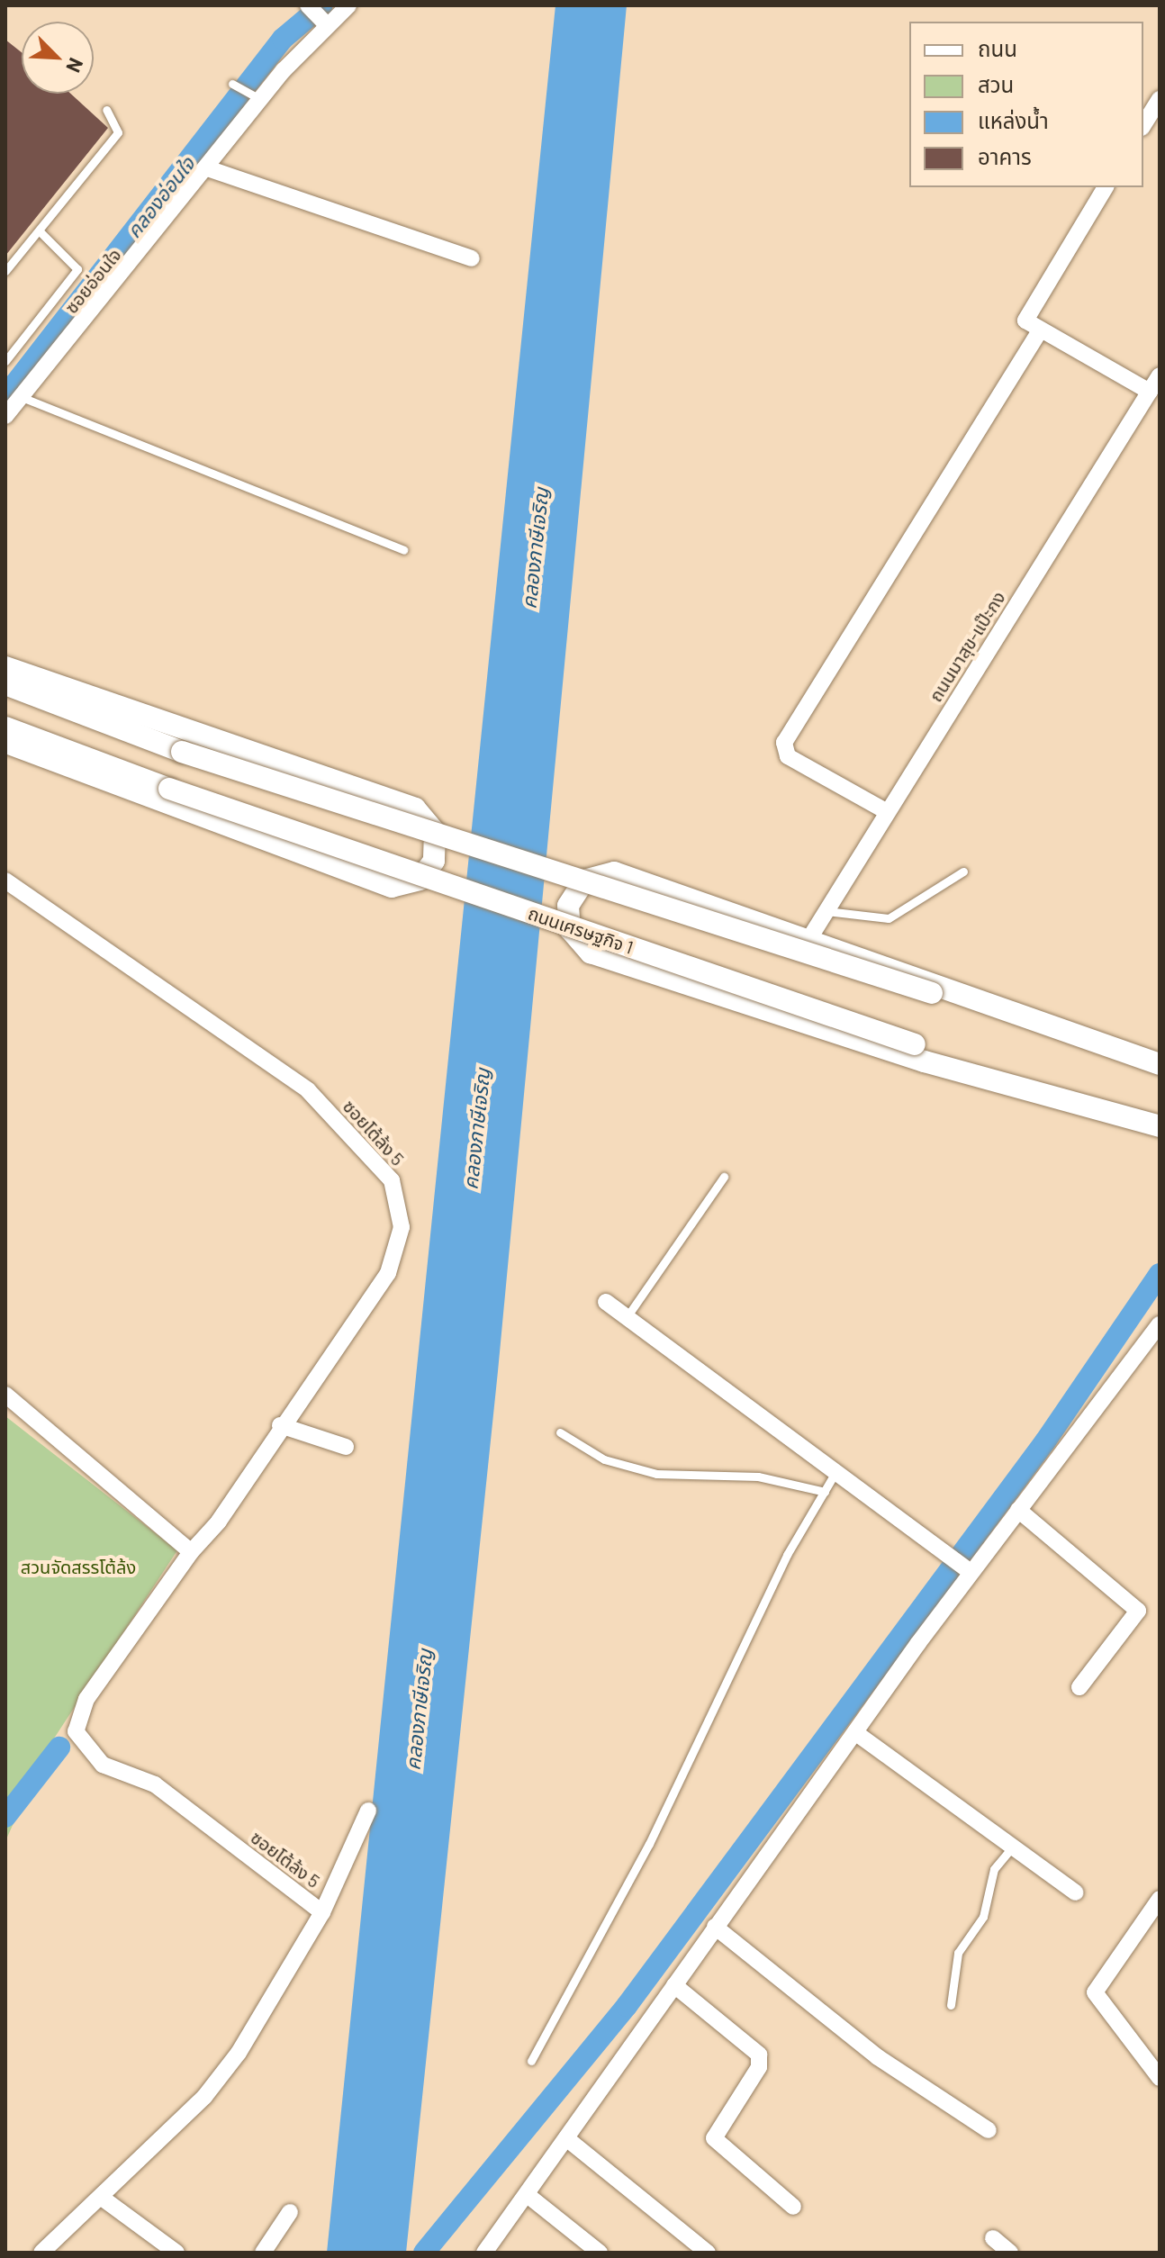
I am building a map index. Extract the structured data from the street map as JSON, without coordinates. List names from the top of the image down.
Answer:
{
  "streets": {
    "main road": ["ถนนเศรษฐกิจ 1"],
    "street": ["ซอยอ่อนใจ", "ถนนมาสุข-แป๊ะกง", "ซอยโต้ล้ง 5"]
  },
  "water": ["คลองอ่อนใจ", "คลองภาษีเจริญ"],
  "parks": ["สวนจัดสรรโต้ล้ง"],
  "legend": [
    "ถนน",
    "สวน",
    "แหล่งน้ำ",
    "อาคาร"
  ],
  "north": "bottom right"
}
